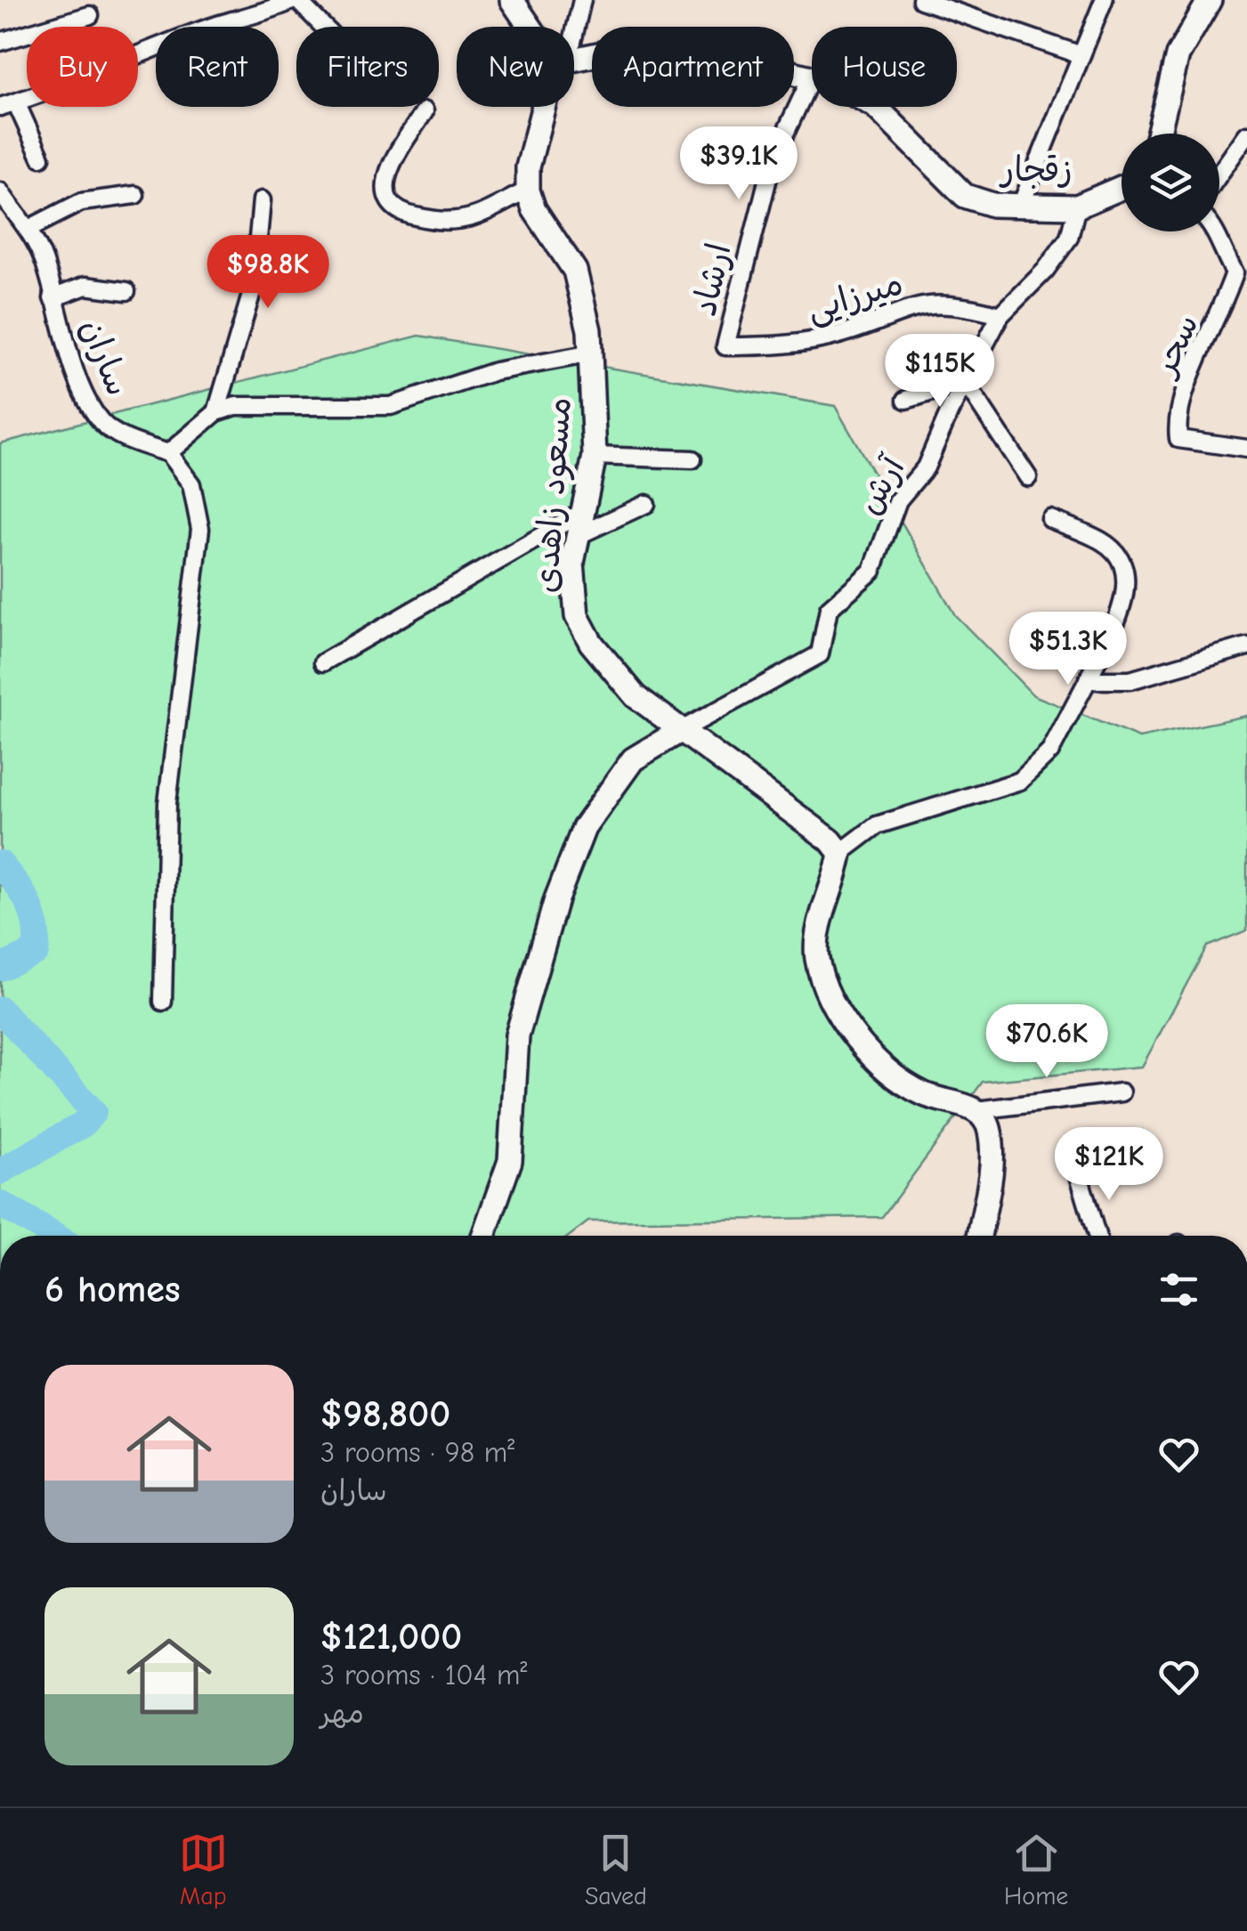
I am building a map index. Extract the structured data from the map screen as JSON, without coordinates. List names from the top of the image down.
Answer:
{
  "streets": {
    "street": [
      "زقجار",
      "ارشاد",
      "میرزایی",
      "سحر",
      "ساران",
      "آرش",
      "مسعود زاهدی"
    ]
  },
  "crossings": [
    ["زقجار", "ارشاد"],
    ["زقجار", "آرش"],
    ["ارشاد", "میرزایی"],
    ["میرزایی", "آرش"],
    ["آرش", "مسعود زاهدی"]
  ],
  "page": {
    "chip": [
      "Buy",
      "Rent",
      "Filters",
      "New",
      "Apartment",
      "House"
    ],
    "price": [
      "$39.1K",
      "$98.8K",
      "$115K",
      "$51.3K",
      "$70.6K",
      "$121K"
    ],
    "heading": "6 homes",
    "list": [
      {
        "name": "$98,800",
        "note": "3 rooms · 98 m² · ساران"
      },
      {
        "name": "$121,000",
        "note": "3 rooms · 104 m² · مهر"
      }
    ],
    "tabs": ["Map", "Saved", "Home"]
  }
}
